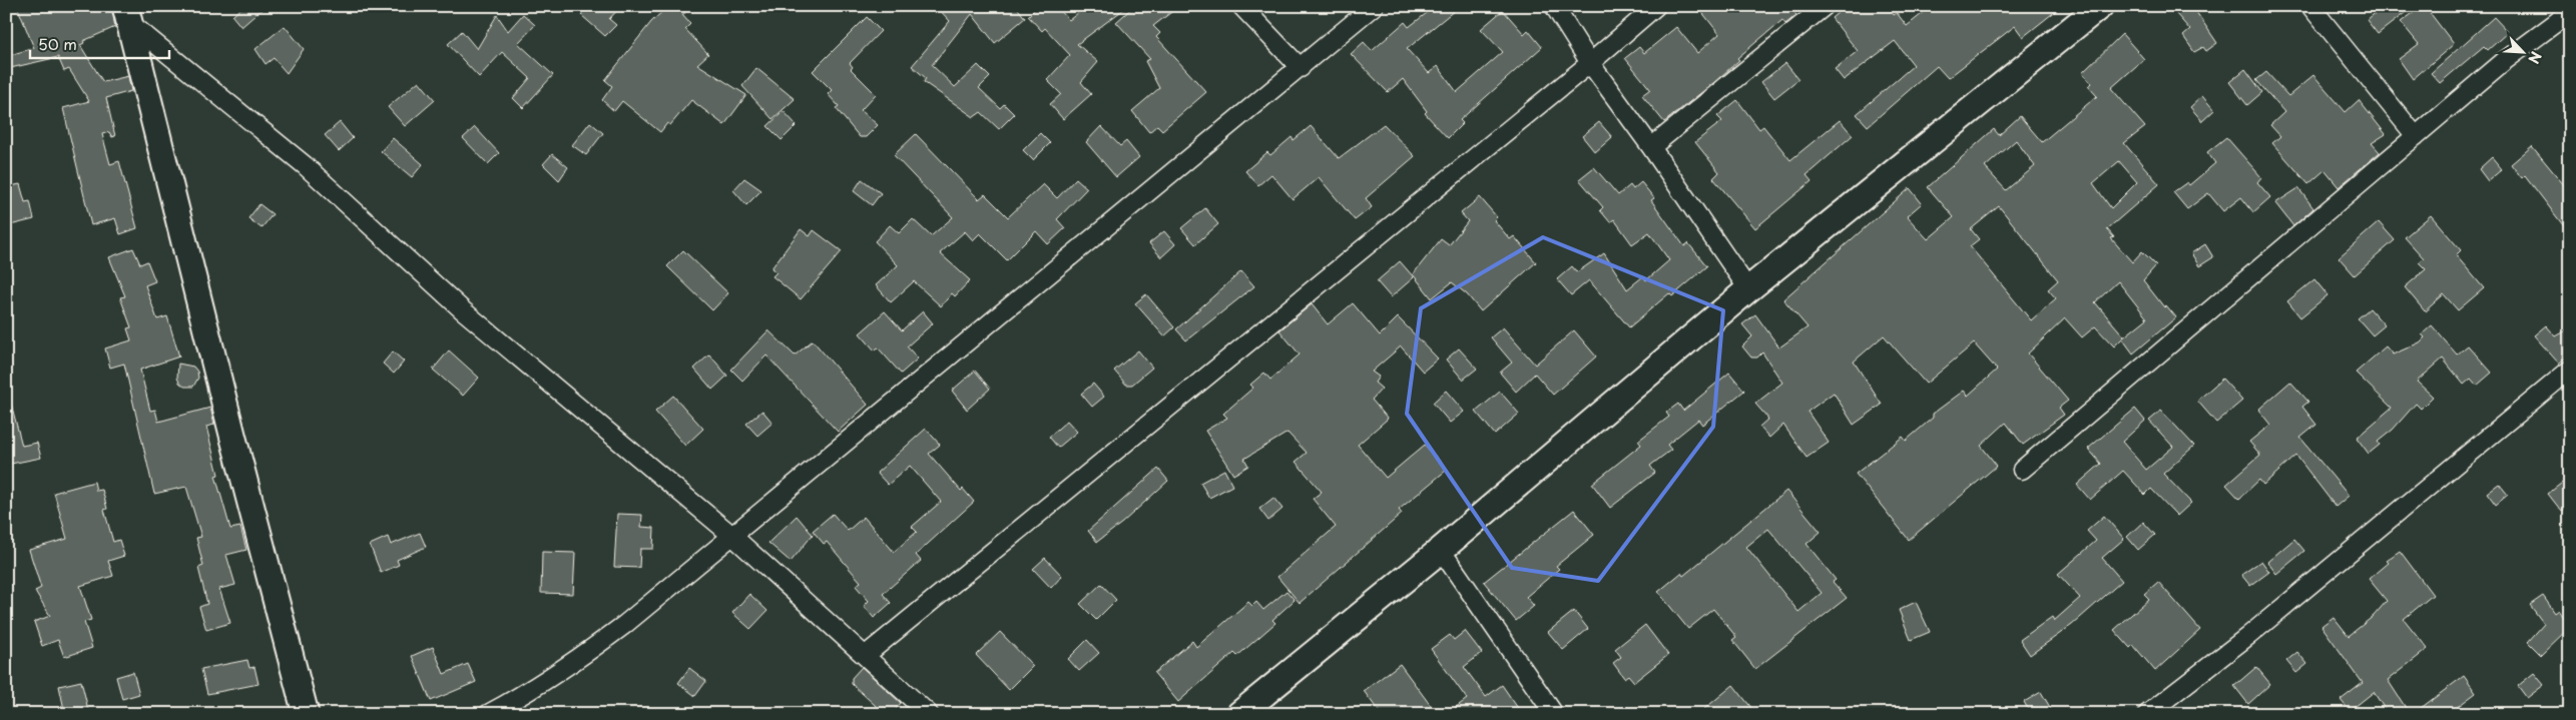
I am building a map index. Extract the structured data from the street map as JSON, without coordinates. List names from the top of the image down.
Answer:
{
  "scale_bar": "50 m",
  "north": "bottom right"
}
